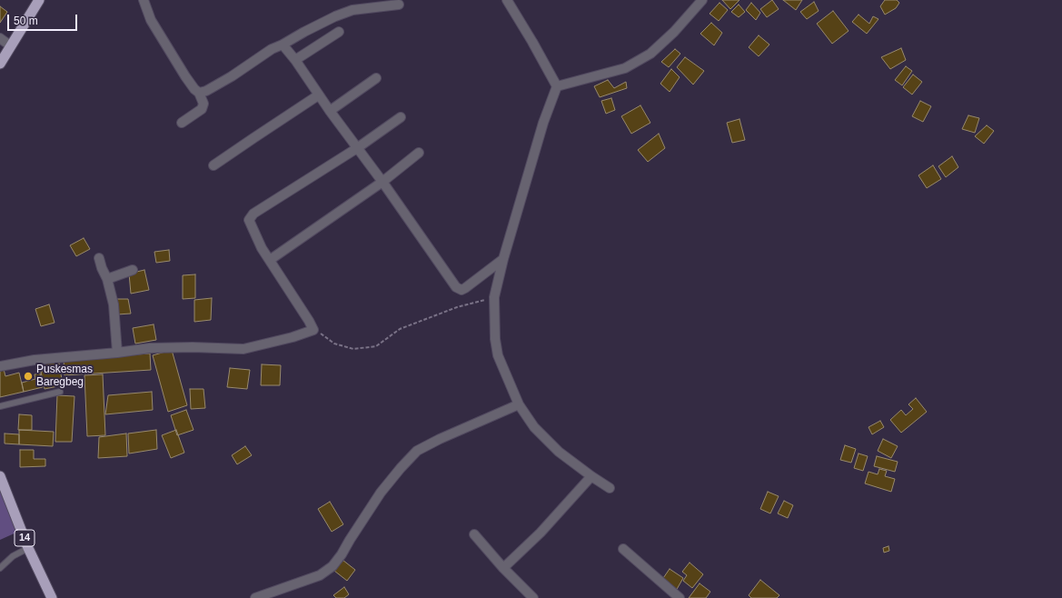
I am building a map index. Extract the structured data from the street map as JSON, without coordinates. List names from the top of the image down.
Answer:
{
  "streets": {
    "highway": ["14"]
  },
  "places": ["Puskesmas Baregbeg"],
  "scale_bar": "50 m"
}
